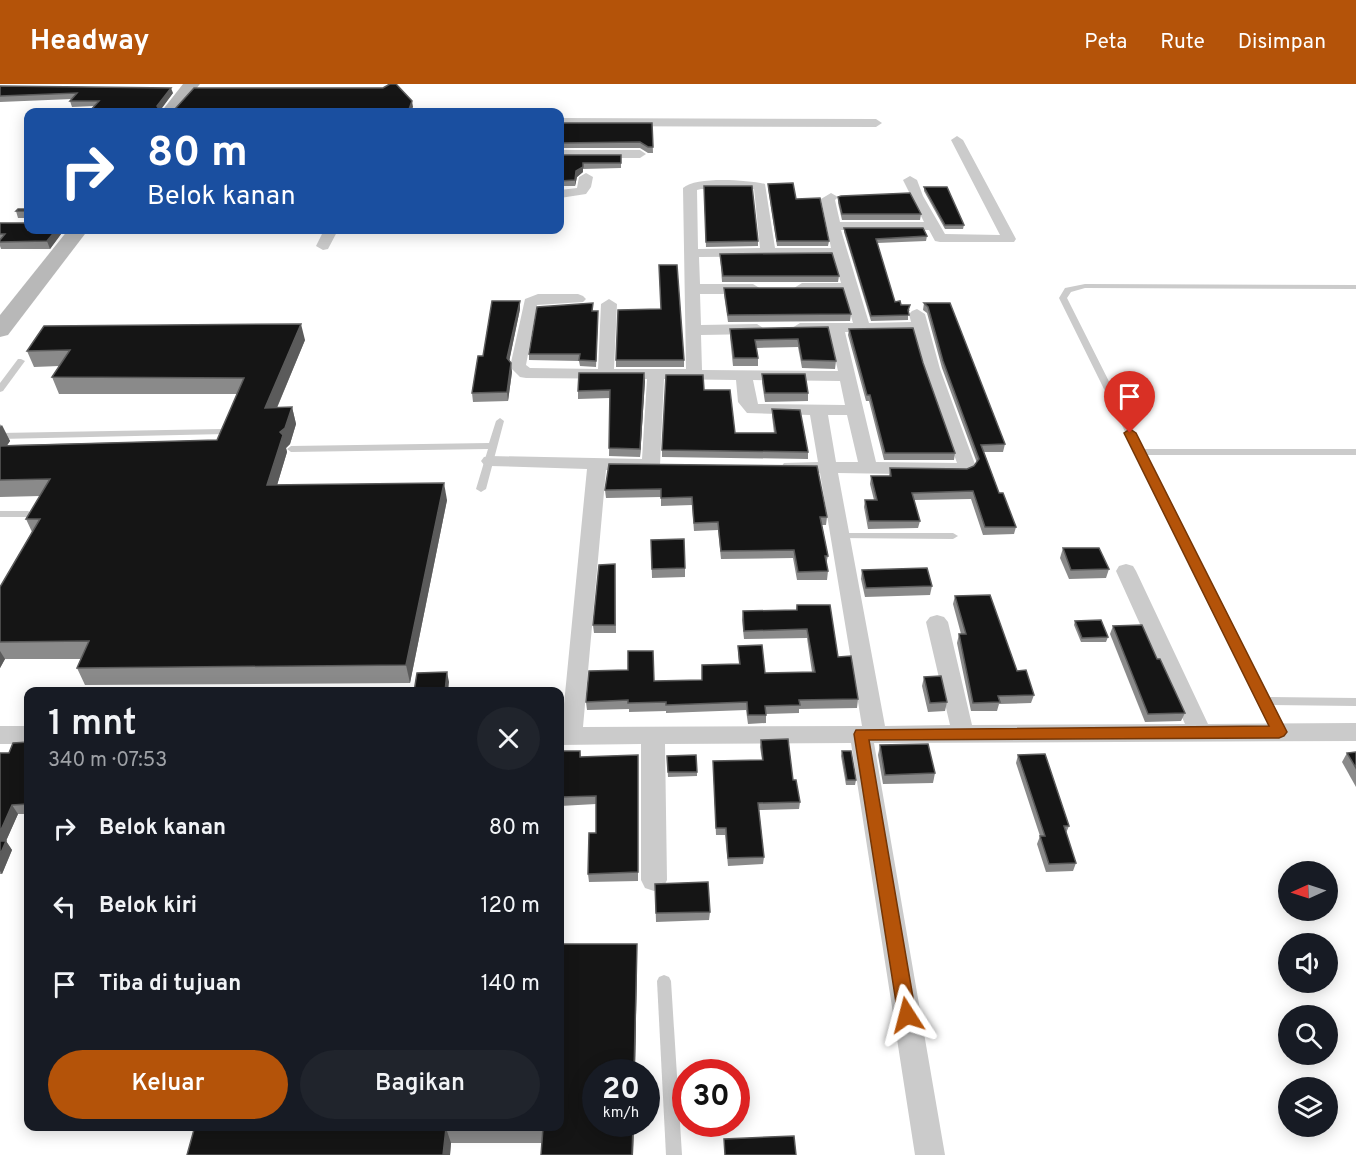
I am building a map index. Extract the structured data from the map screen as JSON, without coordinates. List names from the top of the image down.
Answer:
{
  "north": "left",
  "page": {
    "header": "Headway",
    "nav": ["Peta", "Rute", "Disimpan"],
    "turn": ["80 m", "Belok kanan"],
    "heading": ["1 mnt", "340 m · 07:53"],
    "list": [
      {
        "name": "Belok kanan",
        "value": "80 m"
      },
      {
        "name": "Belok kiri",
        "value": "120 m"
      },
      {
        "name": "Tiba di tujuan",
        "value": "140 m"
      }
    ],
    "buttons": ["Keluar", "Bagikan"],
    "speed": "20 km/h",
    "limit": "30"
  }
}
